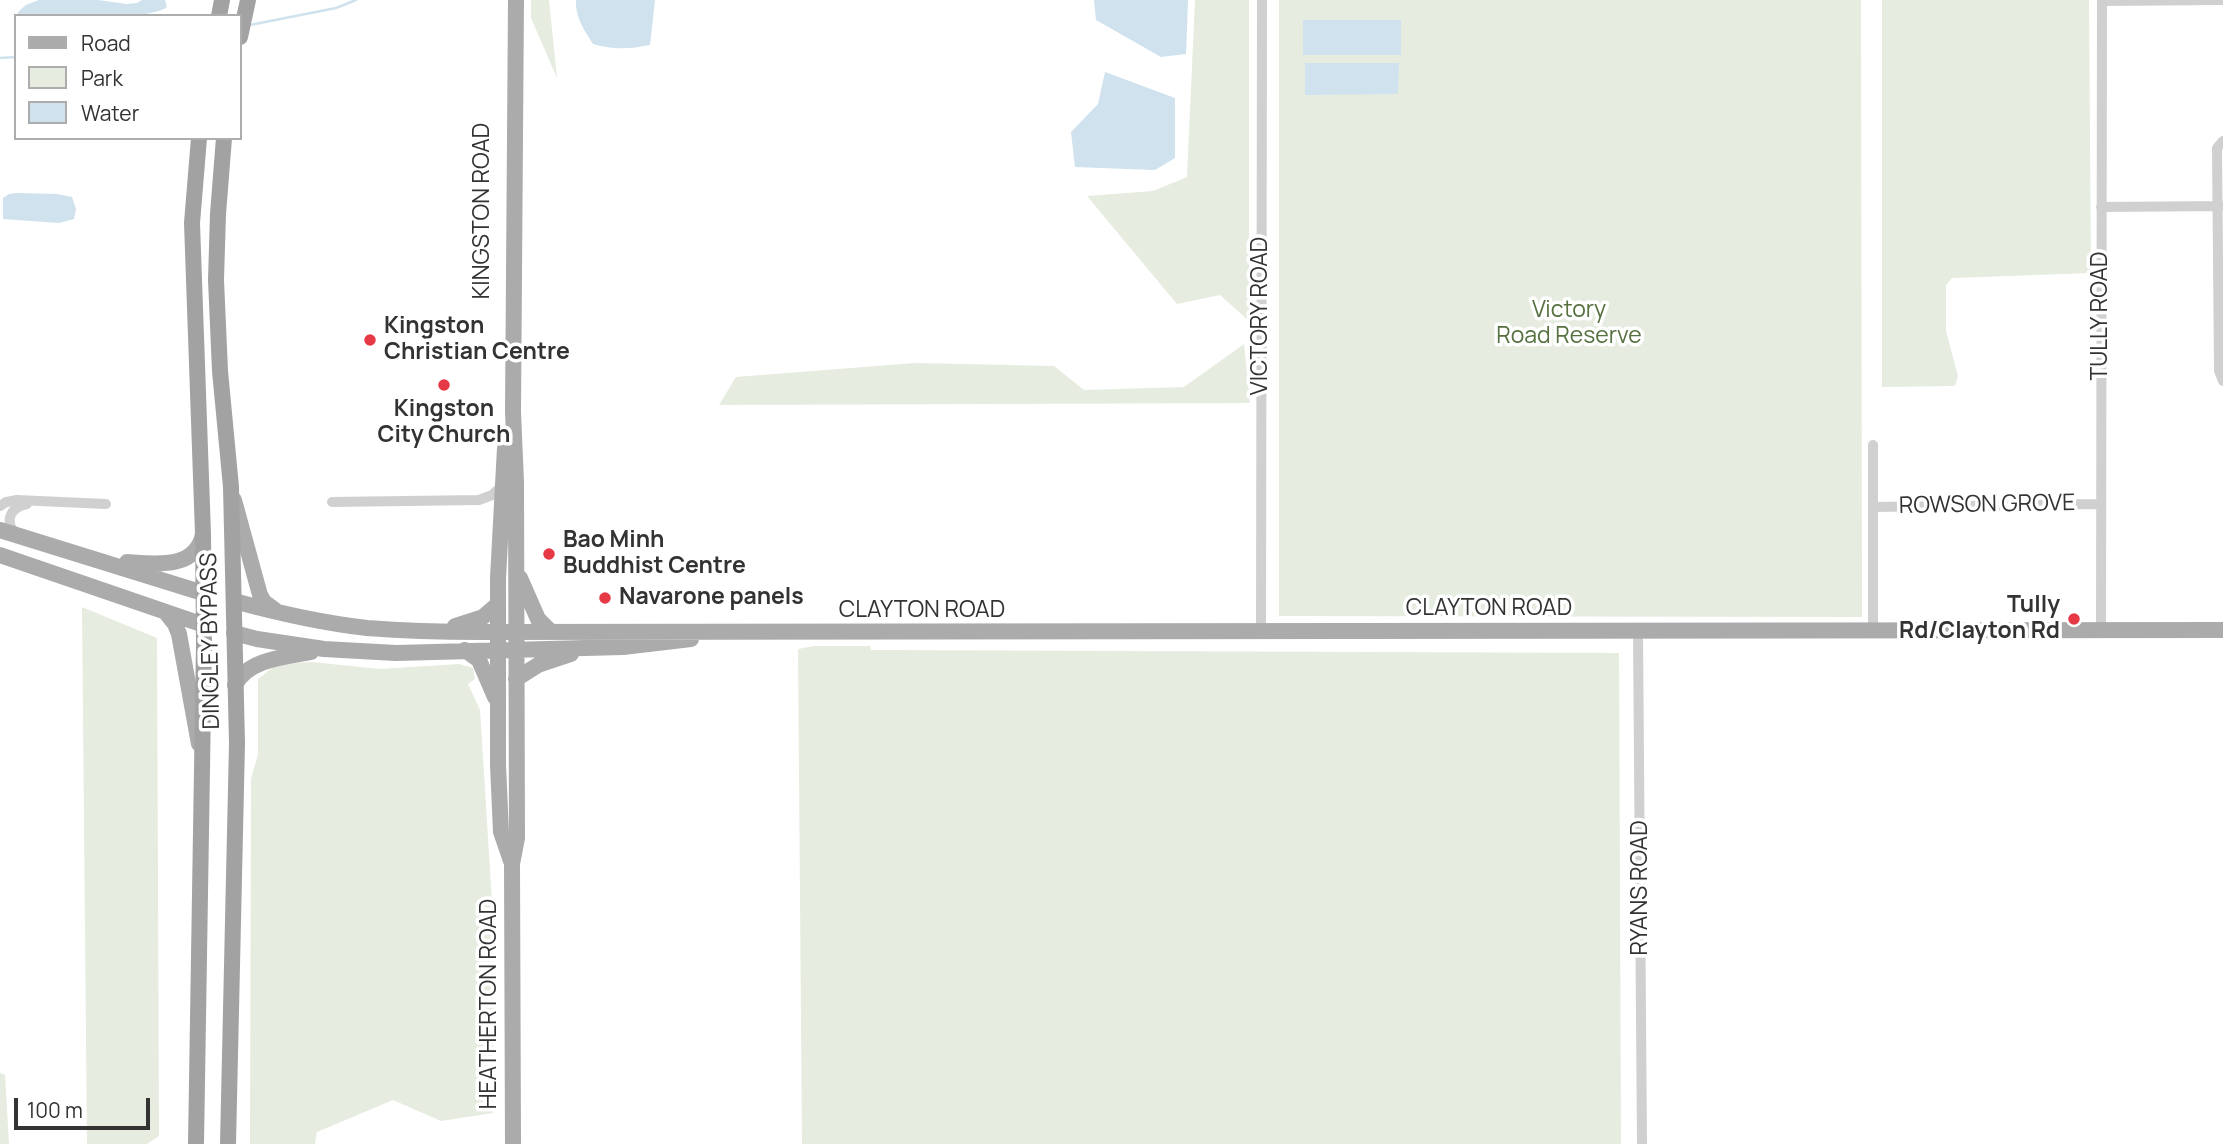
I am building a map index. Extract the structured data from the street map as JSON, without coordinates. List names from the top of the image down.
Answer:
{
  "streets": {
    "highway": ["DINGLEY BYPASS"],
    "main road": ["KINGSTON ROAD", "CLAYTON ROAD", "HEATHERTON ROAD"],
    "street": [
      "VICTORY ROAD",
      "TULLY ROAD",
      "ROWSON GROVE",
      "RYANS ROAD"
    ]
  },
  "crossings": [
    ["KINGSTON ROAD", "CLAYTON ROAD"],
    ["KINGSTON ROAD", "HEATHERTON ROAD"],
    ["VICTORY ROAD", "CLAYTON ROAD"],
    ["TULLY ROAD", "ROWSON GROVE"],
    ["TULLY ROAD", "CLAYTON ROAD"],
    ["CLAYTON ROAD", "RYANS ROAD"],
    ["CLAYTON ROAD", "HEATHERTON ROAD"]
  ],
  "parks": ["Victory Road Reserve"],
  "places": [
    "Kingston Christian Centre",
    "Kingston City Church",
    "Bao Minh Buddhist Centre",
    "Navarone panels",
    "Tully Rd/Clayton Rd"
  ],
  "legend": ["Road", "Park", "Water"],
  "scale_bar": "100 m"
}
